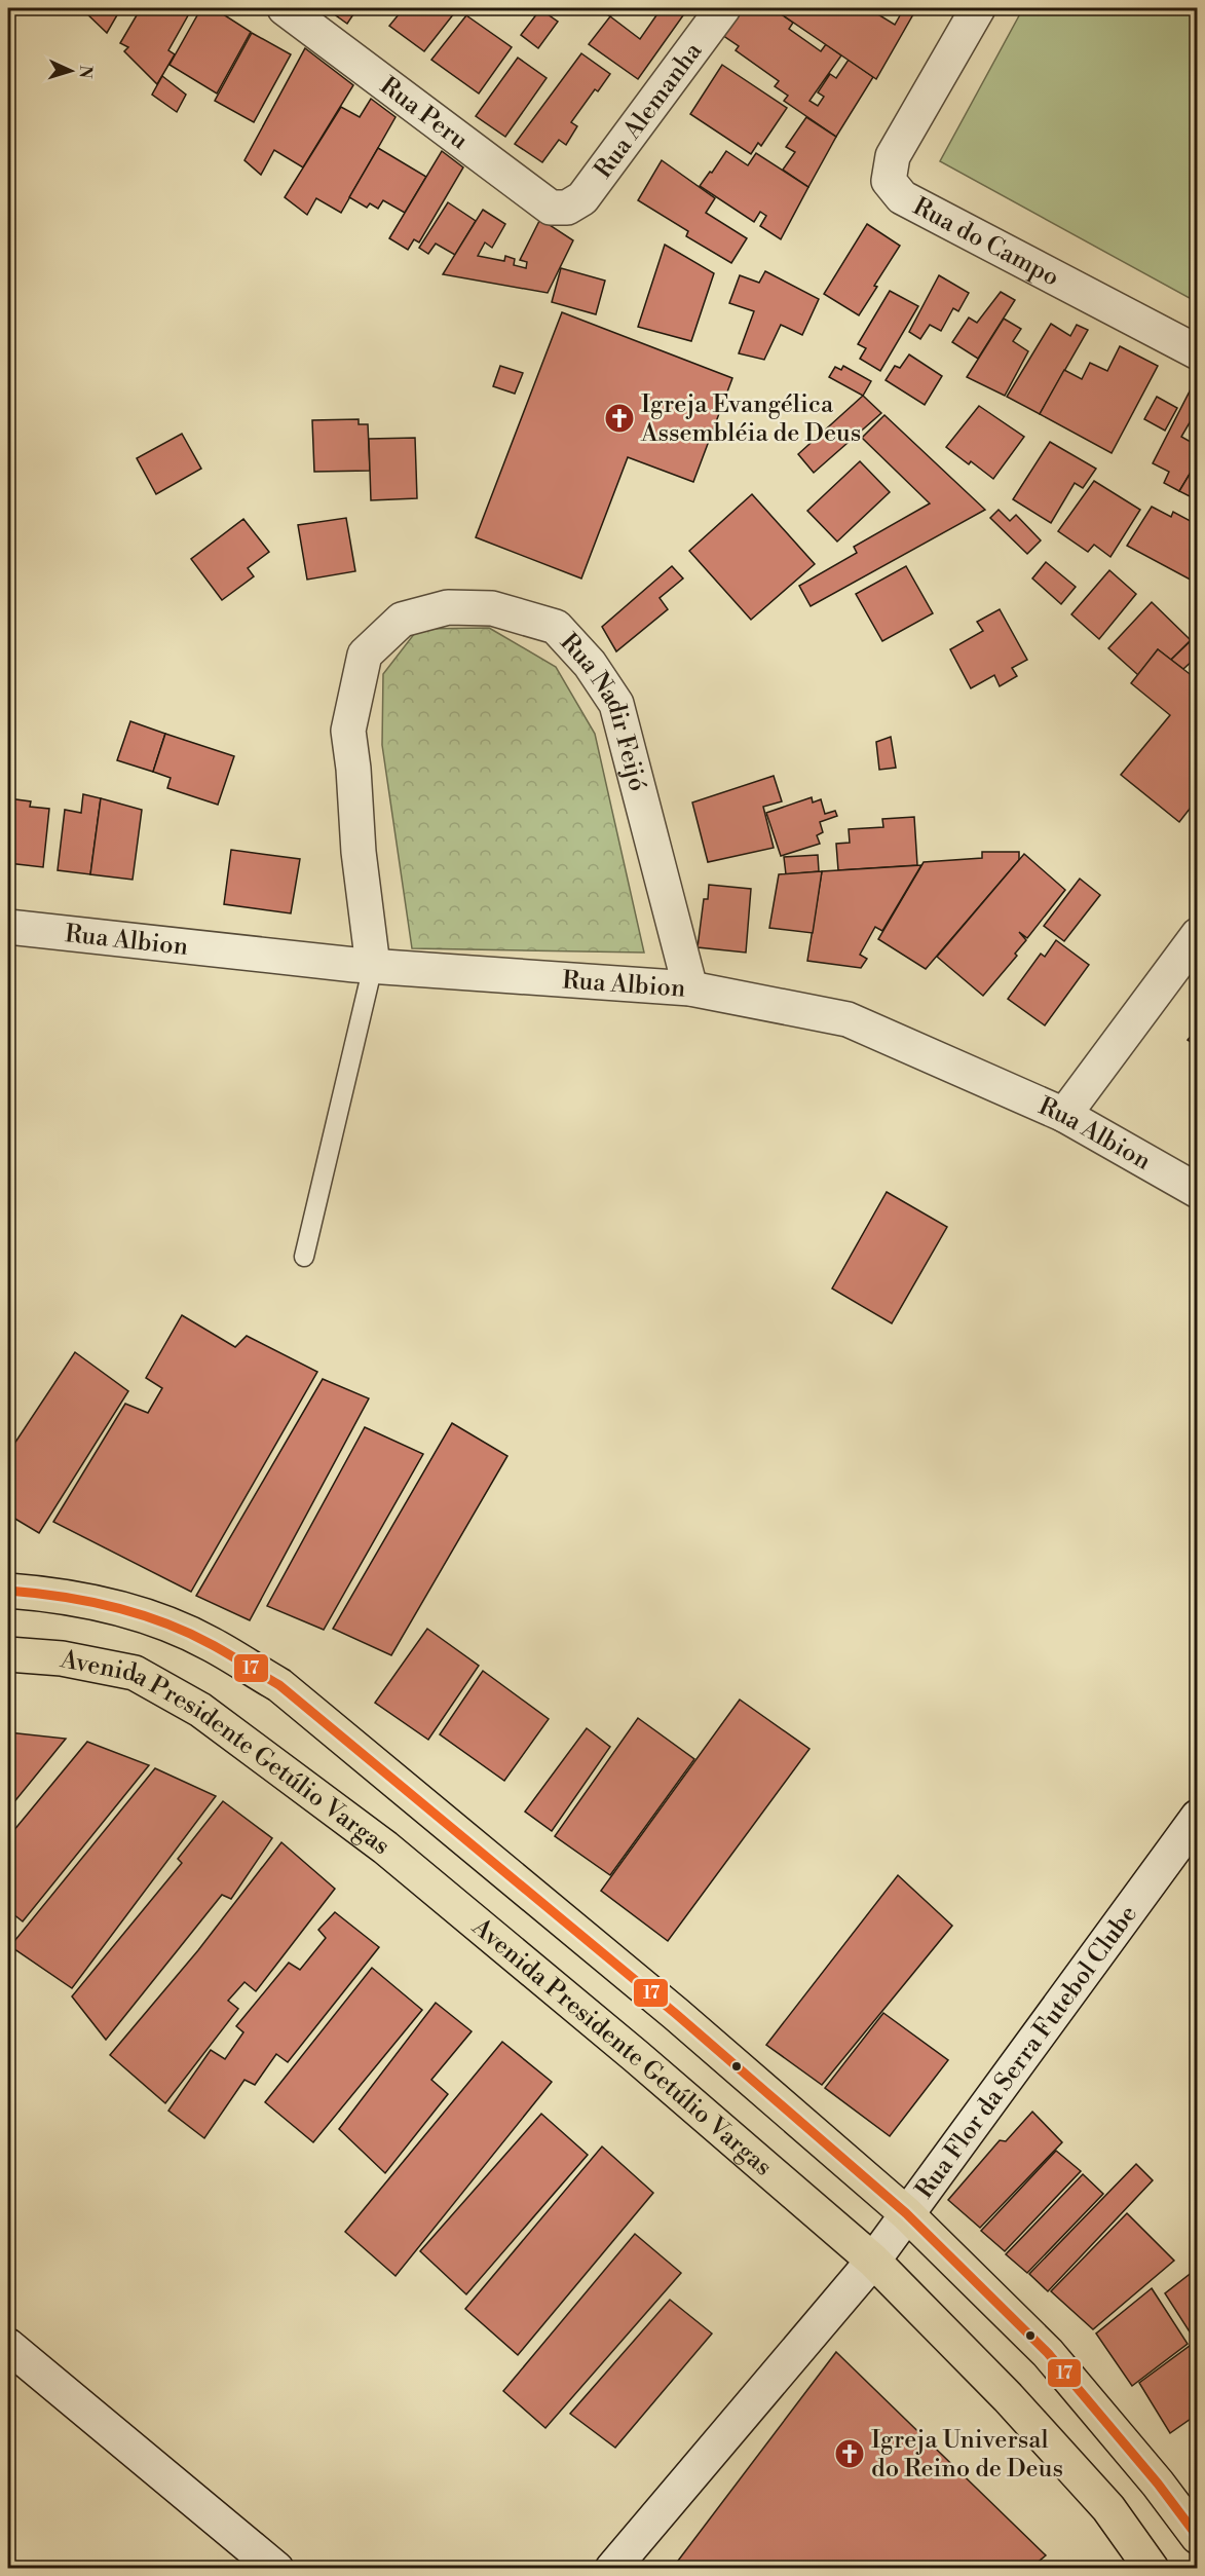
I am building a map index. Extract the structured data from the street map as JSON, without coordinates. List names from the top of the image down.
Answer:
{
  "streets": {
    "main road": ["Avenida Presidente Getúlio Vargas"],
    "street": [
      "Rua Alemanha",
      "Rua Peru",
      "Rua do Campo",
      "Rua Nadir Feijó",
      "Rua Albion",
      "Rua Flor da Serra Futebol Clube"
    ]
  },
  "crossings": [
    ["Rua Alemanha", "Rua Peru"],
    ["Rua Nadir Feijó", "Rua Albion"],
    ["Avenida Presidente Getúlio Vargas", "Rua Flor da Serra Futebol Clube"]
  ],
  "places": {
    "church": ["Igreja Evangélica Assembléia de Deus", "Igreja Universal do Reino de Deus"]
  },
  "lines": ["transit line 17"],
  "north": "right"
}
